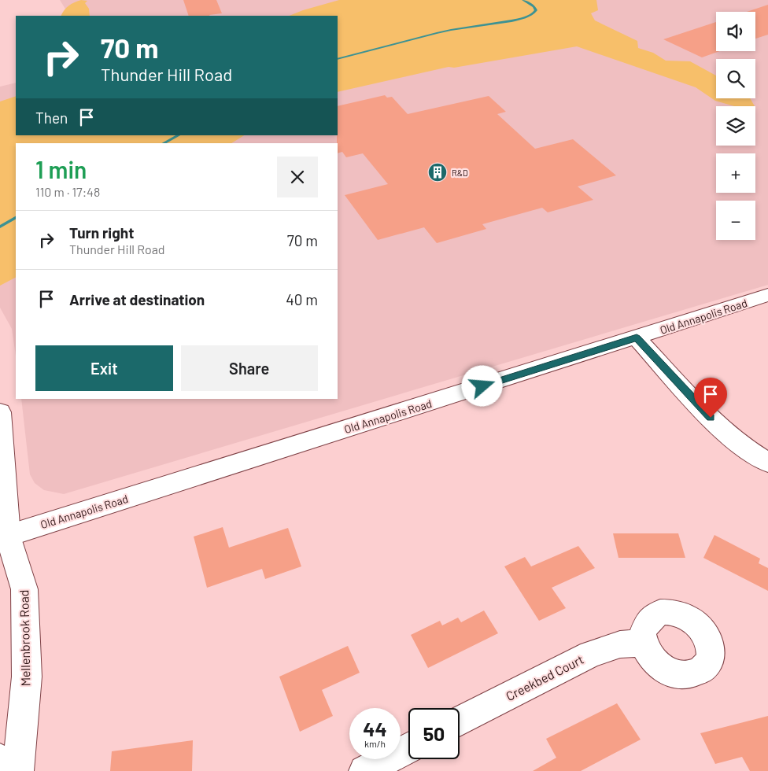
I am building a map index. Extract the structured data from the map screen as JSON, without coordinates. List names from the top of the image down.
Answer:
{
  "streets": {
    "main road": ["Old Annapolis Road", "Mellenbrook Road", "Creekbed Court"]
  },
  "crossings": [
    ["Old Annapolis Road", "Mellenbrook Road"]
  ],
  "places": {
    "building": ["R&D"]
  },
  "page": {
    "map_buttons": ["+", "−"],
    "turn": ["70 m", "Thunder Hill Road"],
    "then": "Then",
    "heading": ["1 min", "110 m · 17:48"],
    "list": [
      {
        "name": "Turn right",
        "note": "Thunder Hill Road",
        "value": "70 m"
      },
      {
        "name": "Arrive at destination",
        "value": "40 m"
      }
    ],
    "buttons": ["Exit", "Share"],
    "speed": "44 km/h",
    "limit": "50"
  }
}
